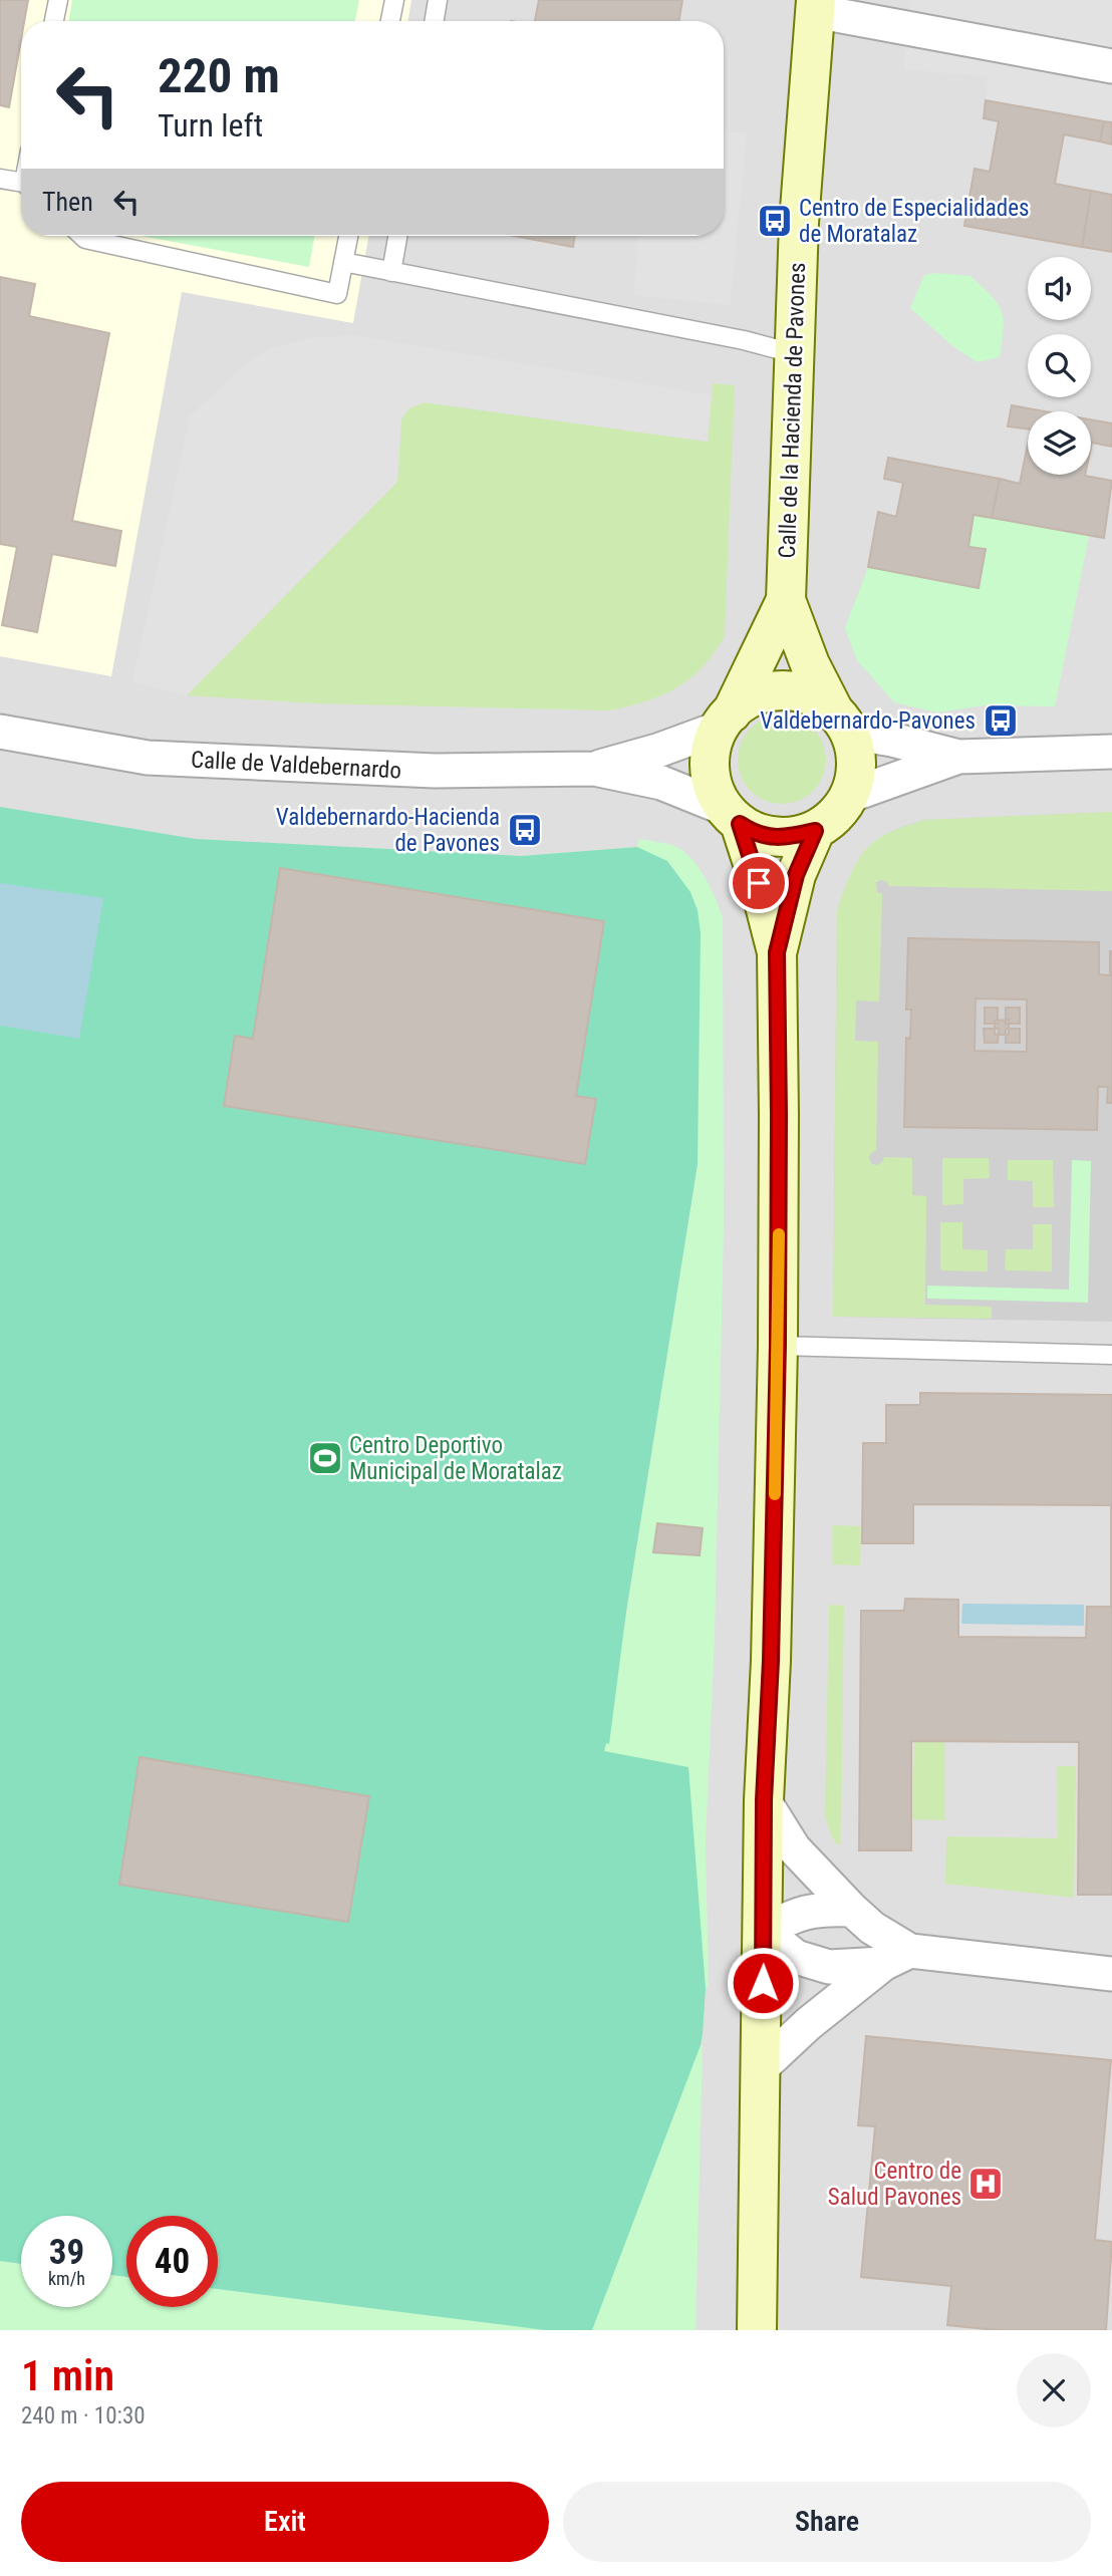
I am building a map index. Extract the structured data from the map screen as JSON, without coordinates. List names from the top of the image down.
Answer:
{
  "streets": {
    "street": ["Calle de la Hacienda de Pavones", "Calle de Valdebernardo"]
  },
  "crossings": [
    ["Calle de la Hacienda de Pavones", "Calle de Valdebernardo"]
  ],
  "places": {
    "bus stop": ["Centro de Especialidades de Moratalaz", "Valdebernardo-Pavones", "Valdebernardo-Hacienda de Pavones"],
    "sports": ["Centro Deportivo Municipal de Moratalaz"],
    "hospital": ["Centro de Salud Pavones"]
  },
  "page": {
    "turn": ["220 m", "Turn left"],
    "then": "Then",
    "speed": "39 km/h",
    "limit": "40",
    "heading": ["1 min", "240 m · 10:30"],
    "buttons": ["Exit", "Share"]
  }
}
